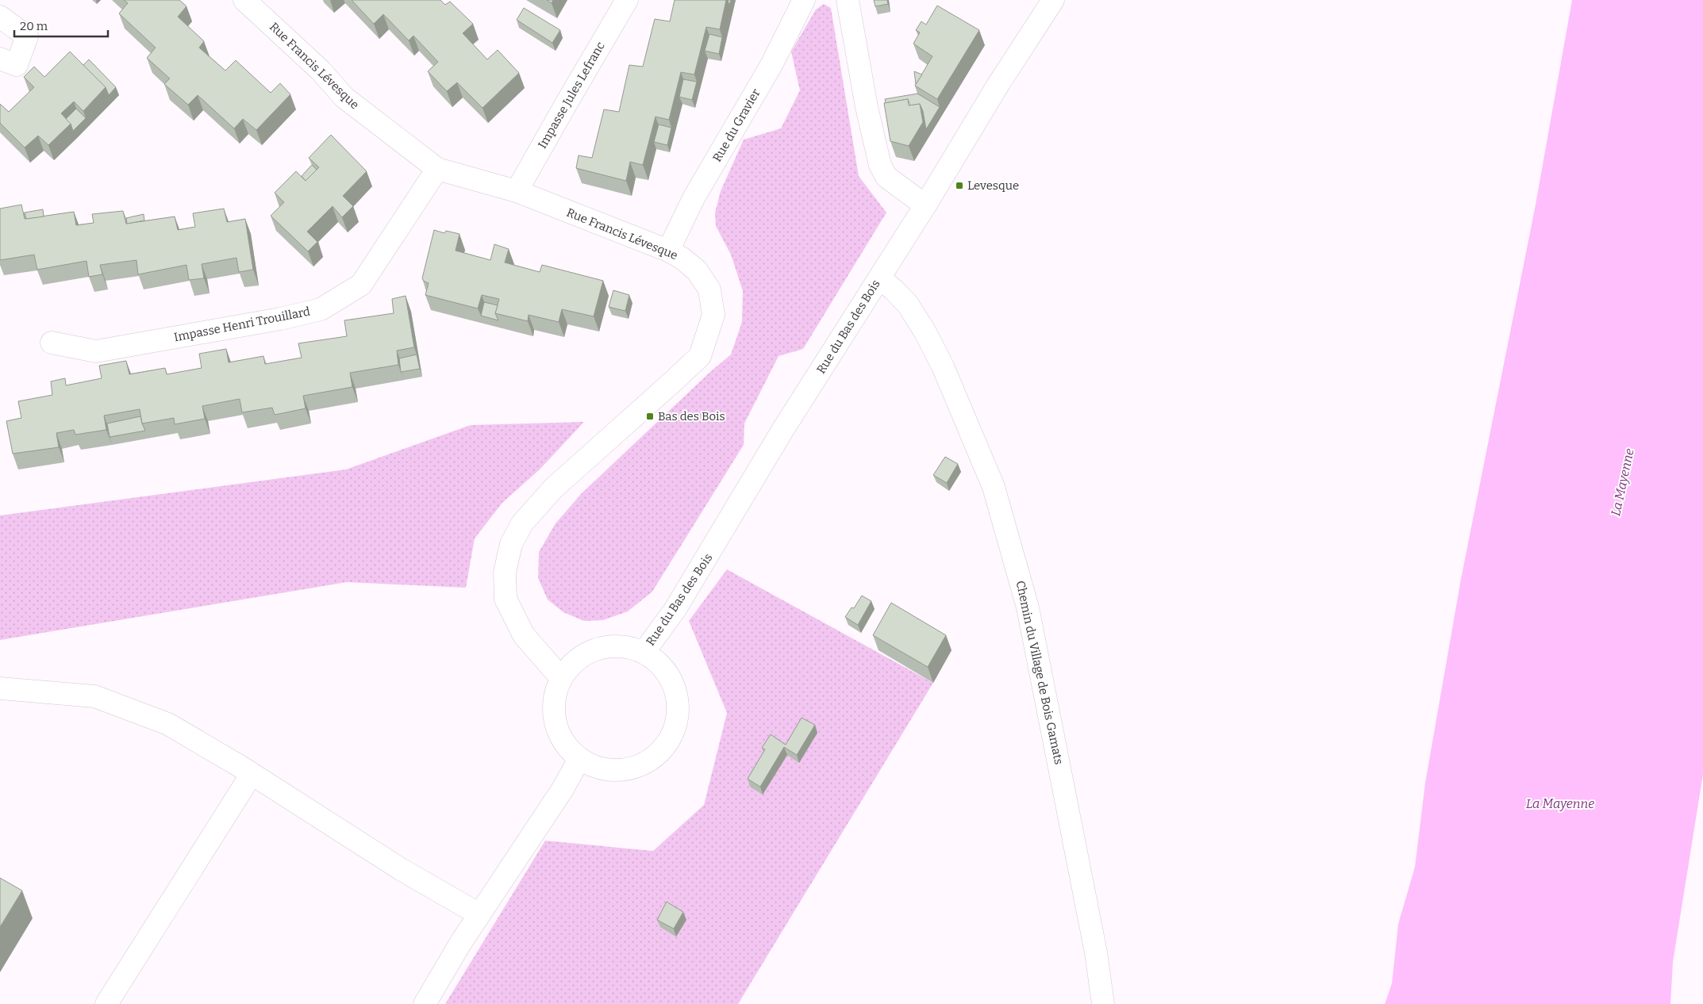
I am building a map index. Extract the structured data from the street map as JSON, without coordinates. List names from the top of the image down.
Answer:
{
  "streets": {
    "street": [
      "Rue Francis Lévesque",
      "Impasse Jules Lefranc",
      "Rue du Gravier",
      "Impasse Henri Trouillard",
      "Rue du Bas des Bois",
      "Chemin du Village de Bois Gamats"
    ]
  },
  "crossings": [
    ["Rue Francis Lévesque", "Impasse Jules Lefranc"],
    ["Rue Francis Lévesque", "Rue du Gravier"],
    ["Rue Francis Lévesque", "Impasse Henri Trouillard"],
    ["Rue Francis Lévesque", "Rue du Bas des Bois"],
    ["Rue du Bas des Bois", "Chemin du Village de Bois Gamats"]
  ],
  "water": ["La Mayenne"],
  "places": {
    "transit": ["Levesque", "Bas des Bois"]
  },
  "scale_bar": "20 m"
}
